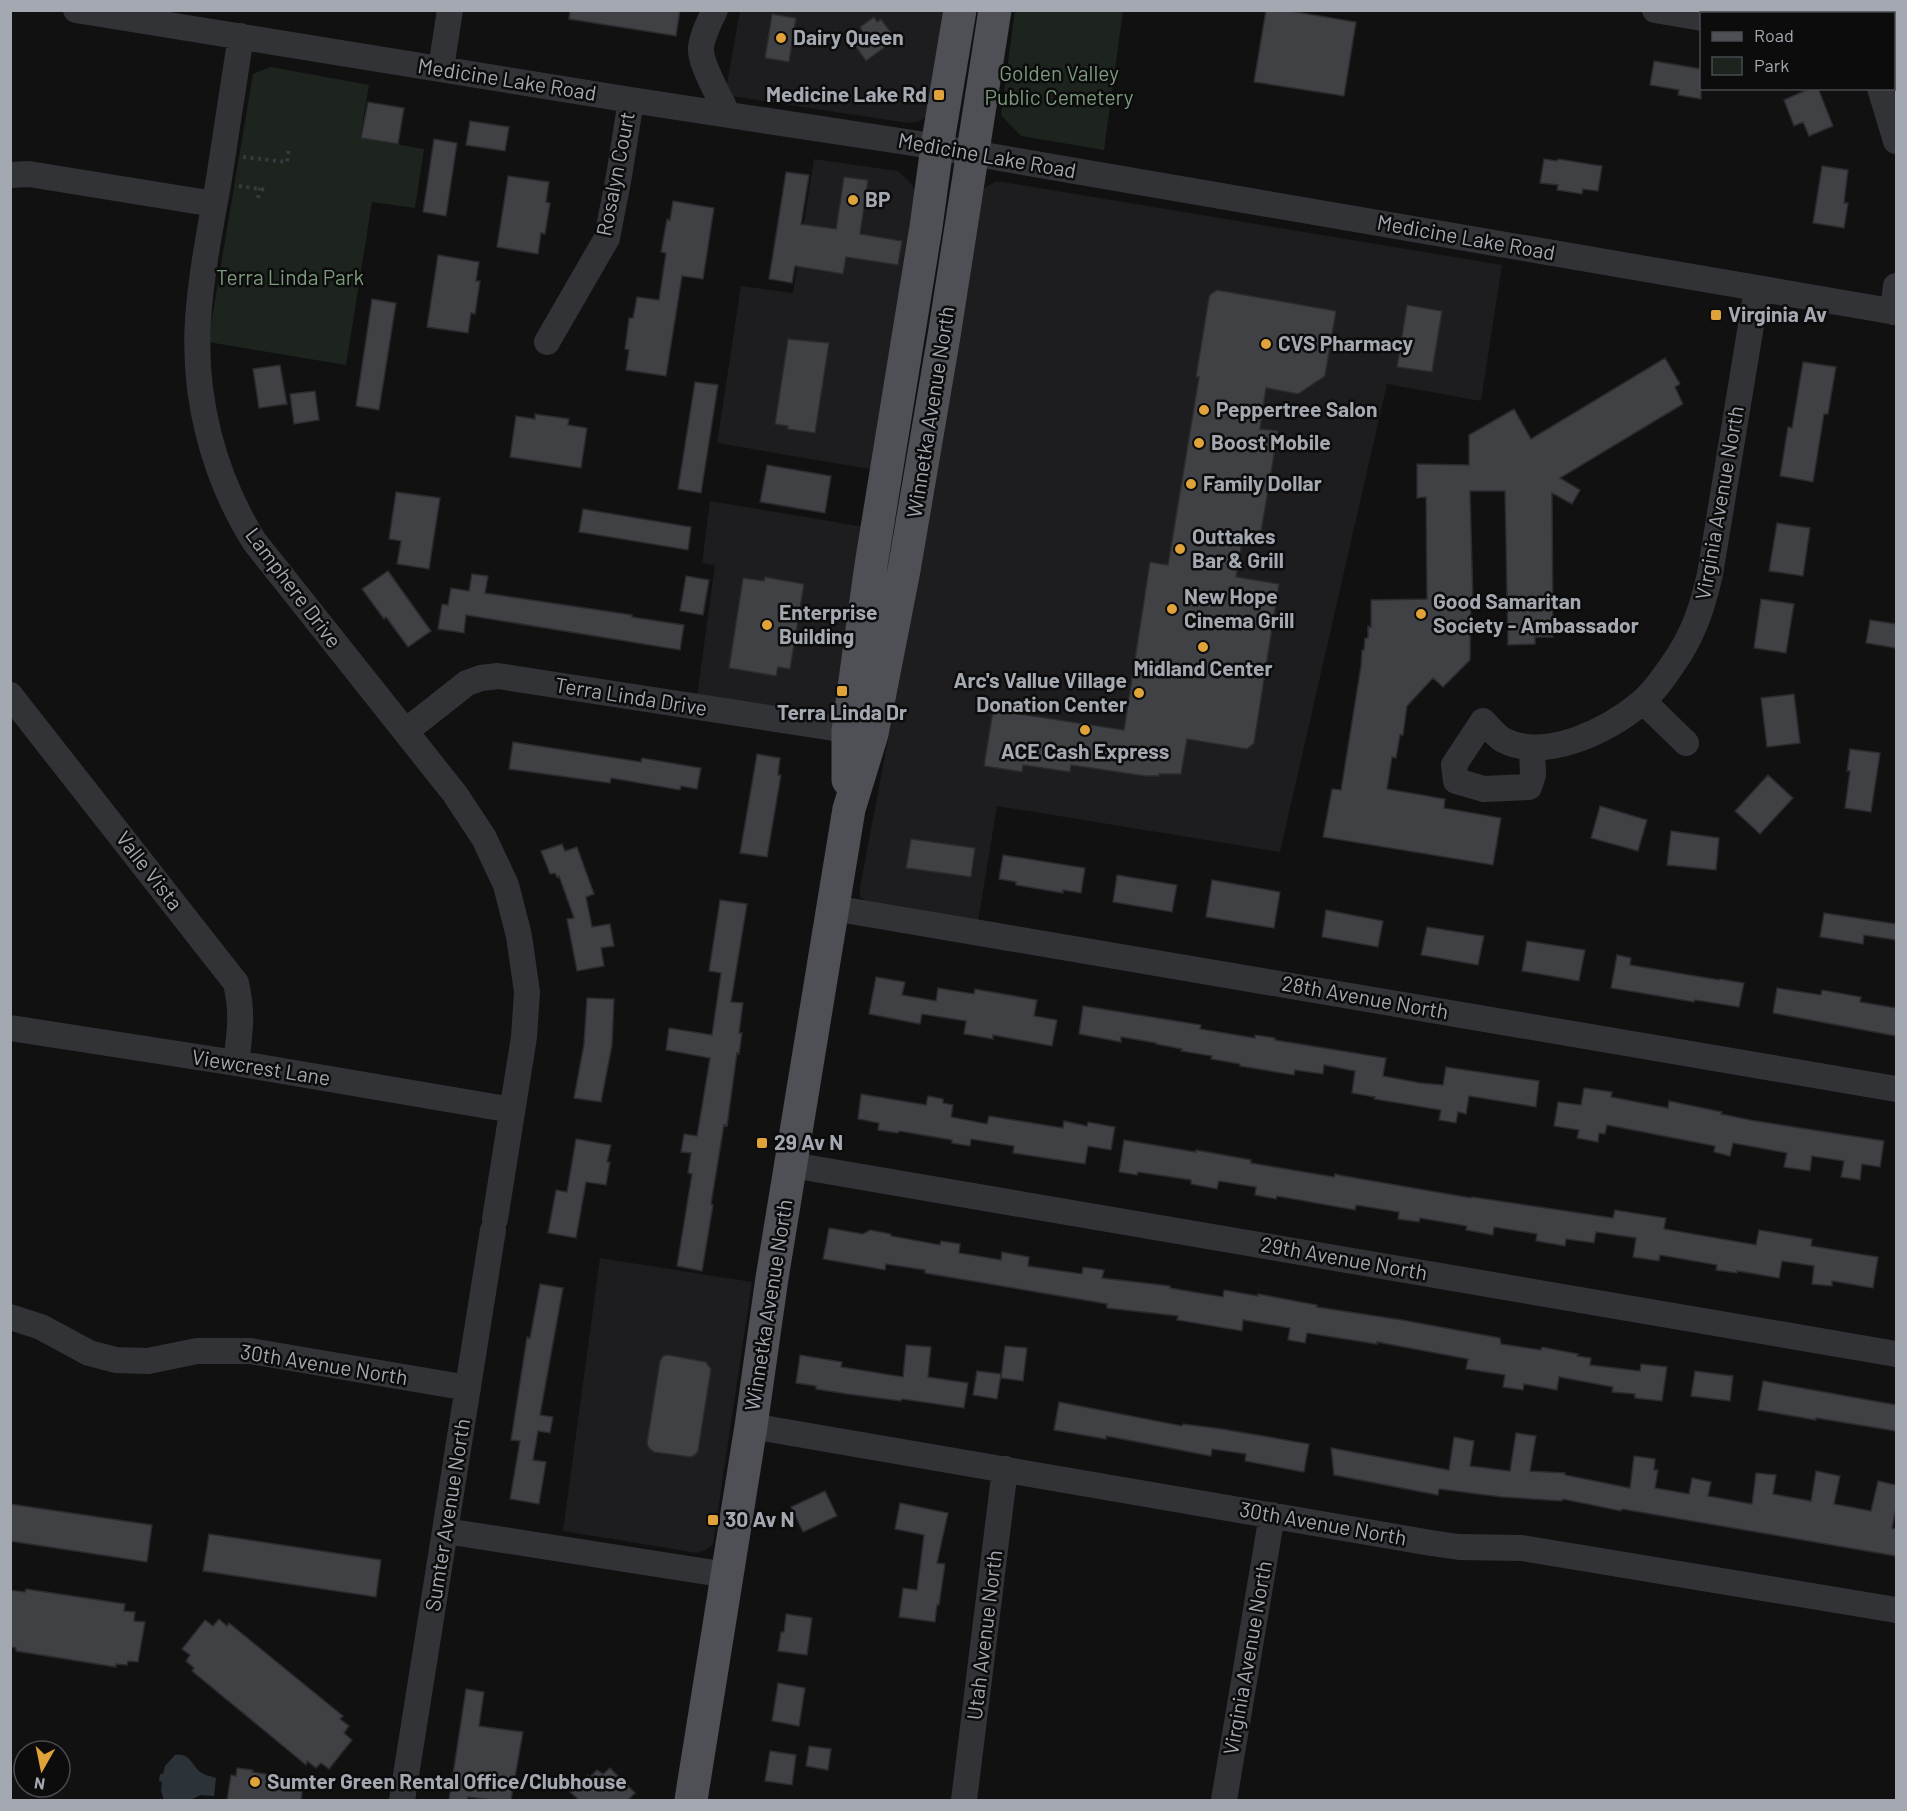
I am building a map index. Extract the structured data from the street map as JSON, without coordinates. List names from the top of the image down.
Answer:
{
  "streets": {
    "main road": ["Winnetka Avenue North"],
    "street": [
      "Medicine Lake Road",
      "Rosalyn Court",
      "Virginia Avenue North",
      "Lamphere Drive",
      "Terra Linda Drive",
      "Valle Vista",
      "28th Avenue North",
      "Viewcrest Lane",
      "29th Avenue North",
      "30th Avenue North",
      "Sumter Avenue North",
      "Utah Avenue North"
    ]
  },
  "crossings": [
    ["Medicine Lake Road", "Rosalyn Court"],
    ["Medicine Lake Road", "Winnetka Avenue North"],
    ["Medicine Lake Road", "Virginia Avenue North"],
    ["Medicine Lake Road", "Lamphere Drive"],
    ["Winnetka Avenue North", "Terra Linda Drive"],
    ["Winnetka Avenue North", "28th Avenue North"],
    ["Winnetka Avenue North", "29th Avenue North"],
    ["Winnetka Avenue North", "30th Avenue North"],
    ["Virginia Avenue North", "30th Avenue North"],
    ["Lamphere Drive", "Terra Linda Drive"],
    ["Lamphere Drive", "Sumter Avenue North"],
    ["Terra Linda Drive", "Sumter Avenue North"],
    ["Valle Vista", "Viewcrest Lane"],
    ["Viewcrest Lane", "Sumter Avenue North"],
    ["30th Avenue North", "Sumter Avenue North"],
    ["30th Avenue North", "Utah Avenue North"]
  ],
  "parks": ["Golden Valley Public Cemetery", "Terra Linda Park"],
  "places": {
    "other": [
      "Dairy Queen",
      "BP",
      "CVS Pharmacy",
      "Peppertree Salon",
      "Boost Mobile",
      "Family Dollar",
      "Outtakes Bar & Grill",
      "New Hope Cinema Grill",
      "Good Samaritan Society - Ambassador",
      "Enterprise Building",
      "Midland Center",
      "Arc's Vallue Village Donation Center",
      "ACE Cash Express",
      "Sumter Green Rental Office/Clubhouse"
    ],
    "transit": [
      "Medicine Lake Rd",
      "Virginia Av",
      "Terra Linda Dr",
      "29 Av N",
      "30 Av N"
    ]
  },
  "legend": ["Road", "Park"],
  "north": "bottom"
}
